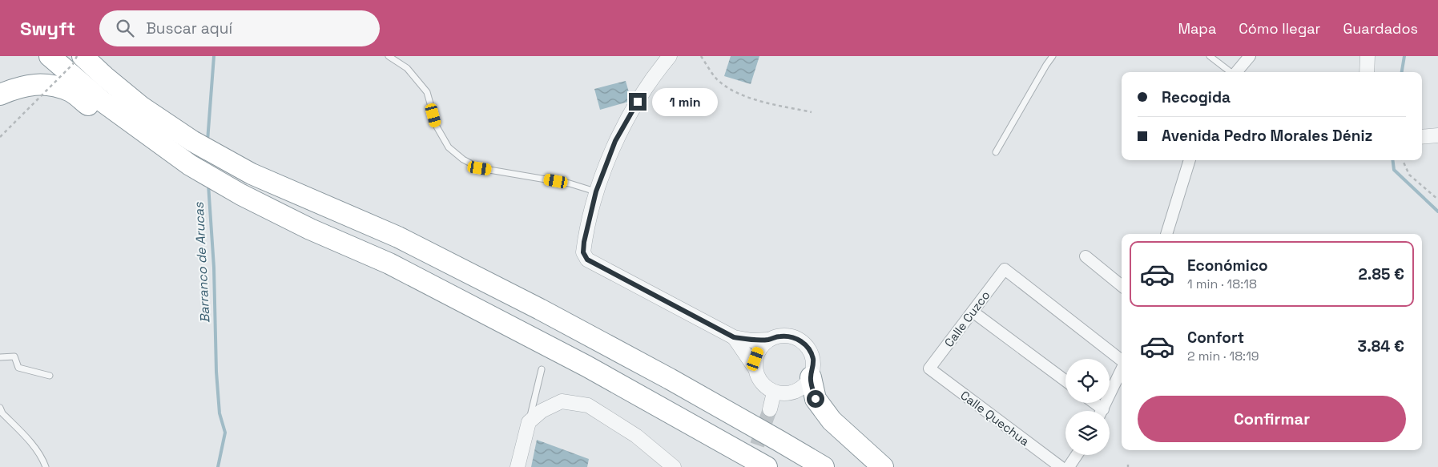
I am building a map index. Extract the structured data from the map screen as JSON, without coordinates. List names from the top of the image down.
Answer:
{
  "streets": {
    "street": ["Calle Cuzco", "Calle Quechua"]
  },
  "crossings": [
    ["Calle Cuzco", "Calle Quechua"]
  ],
  "water": ["Barranco de Arucas"],
  "page": {
    "header": "Swyft",
    "search": "Buscar aquí",
    "nav": ["Mapa", "Cómo llegar", "Guardados"],
    "banner": ["Recogida", "Avenida Pedro Morales Déniz"],
    "bubble": "1 min",
    "list": [
      {
        "name": "Económico",
        "note": "1 min · 18:18",
        "value": "2.85 €"
      },
      {
        "name": "Confort",
        "note": "2 min · 18:19",
        "value": "3.84 €"
      }
    ],
    "buttons": "Confirmar"
  }
}
